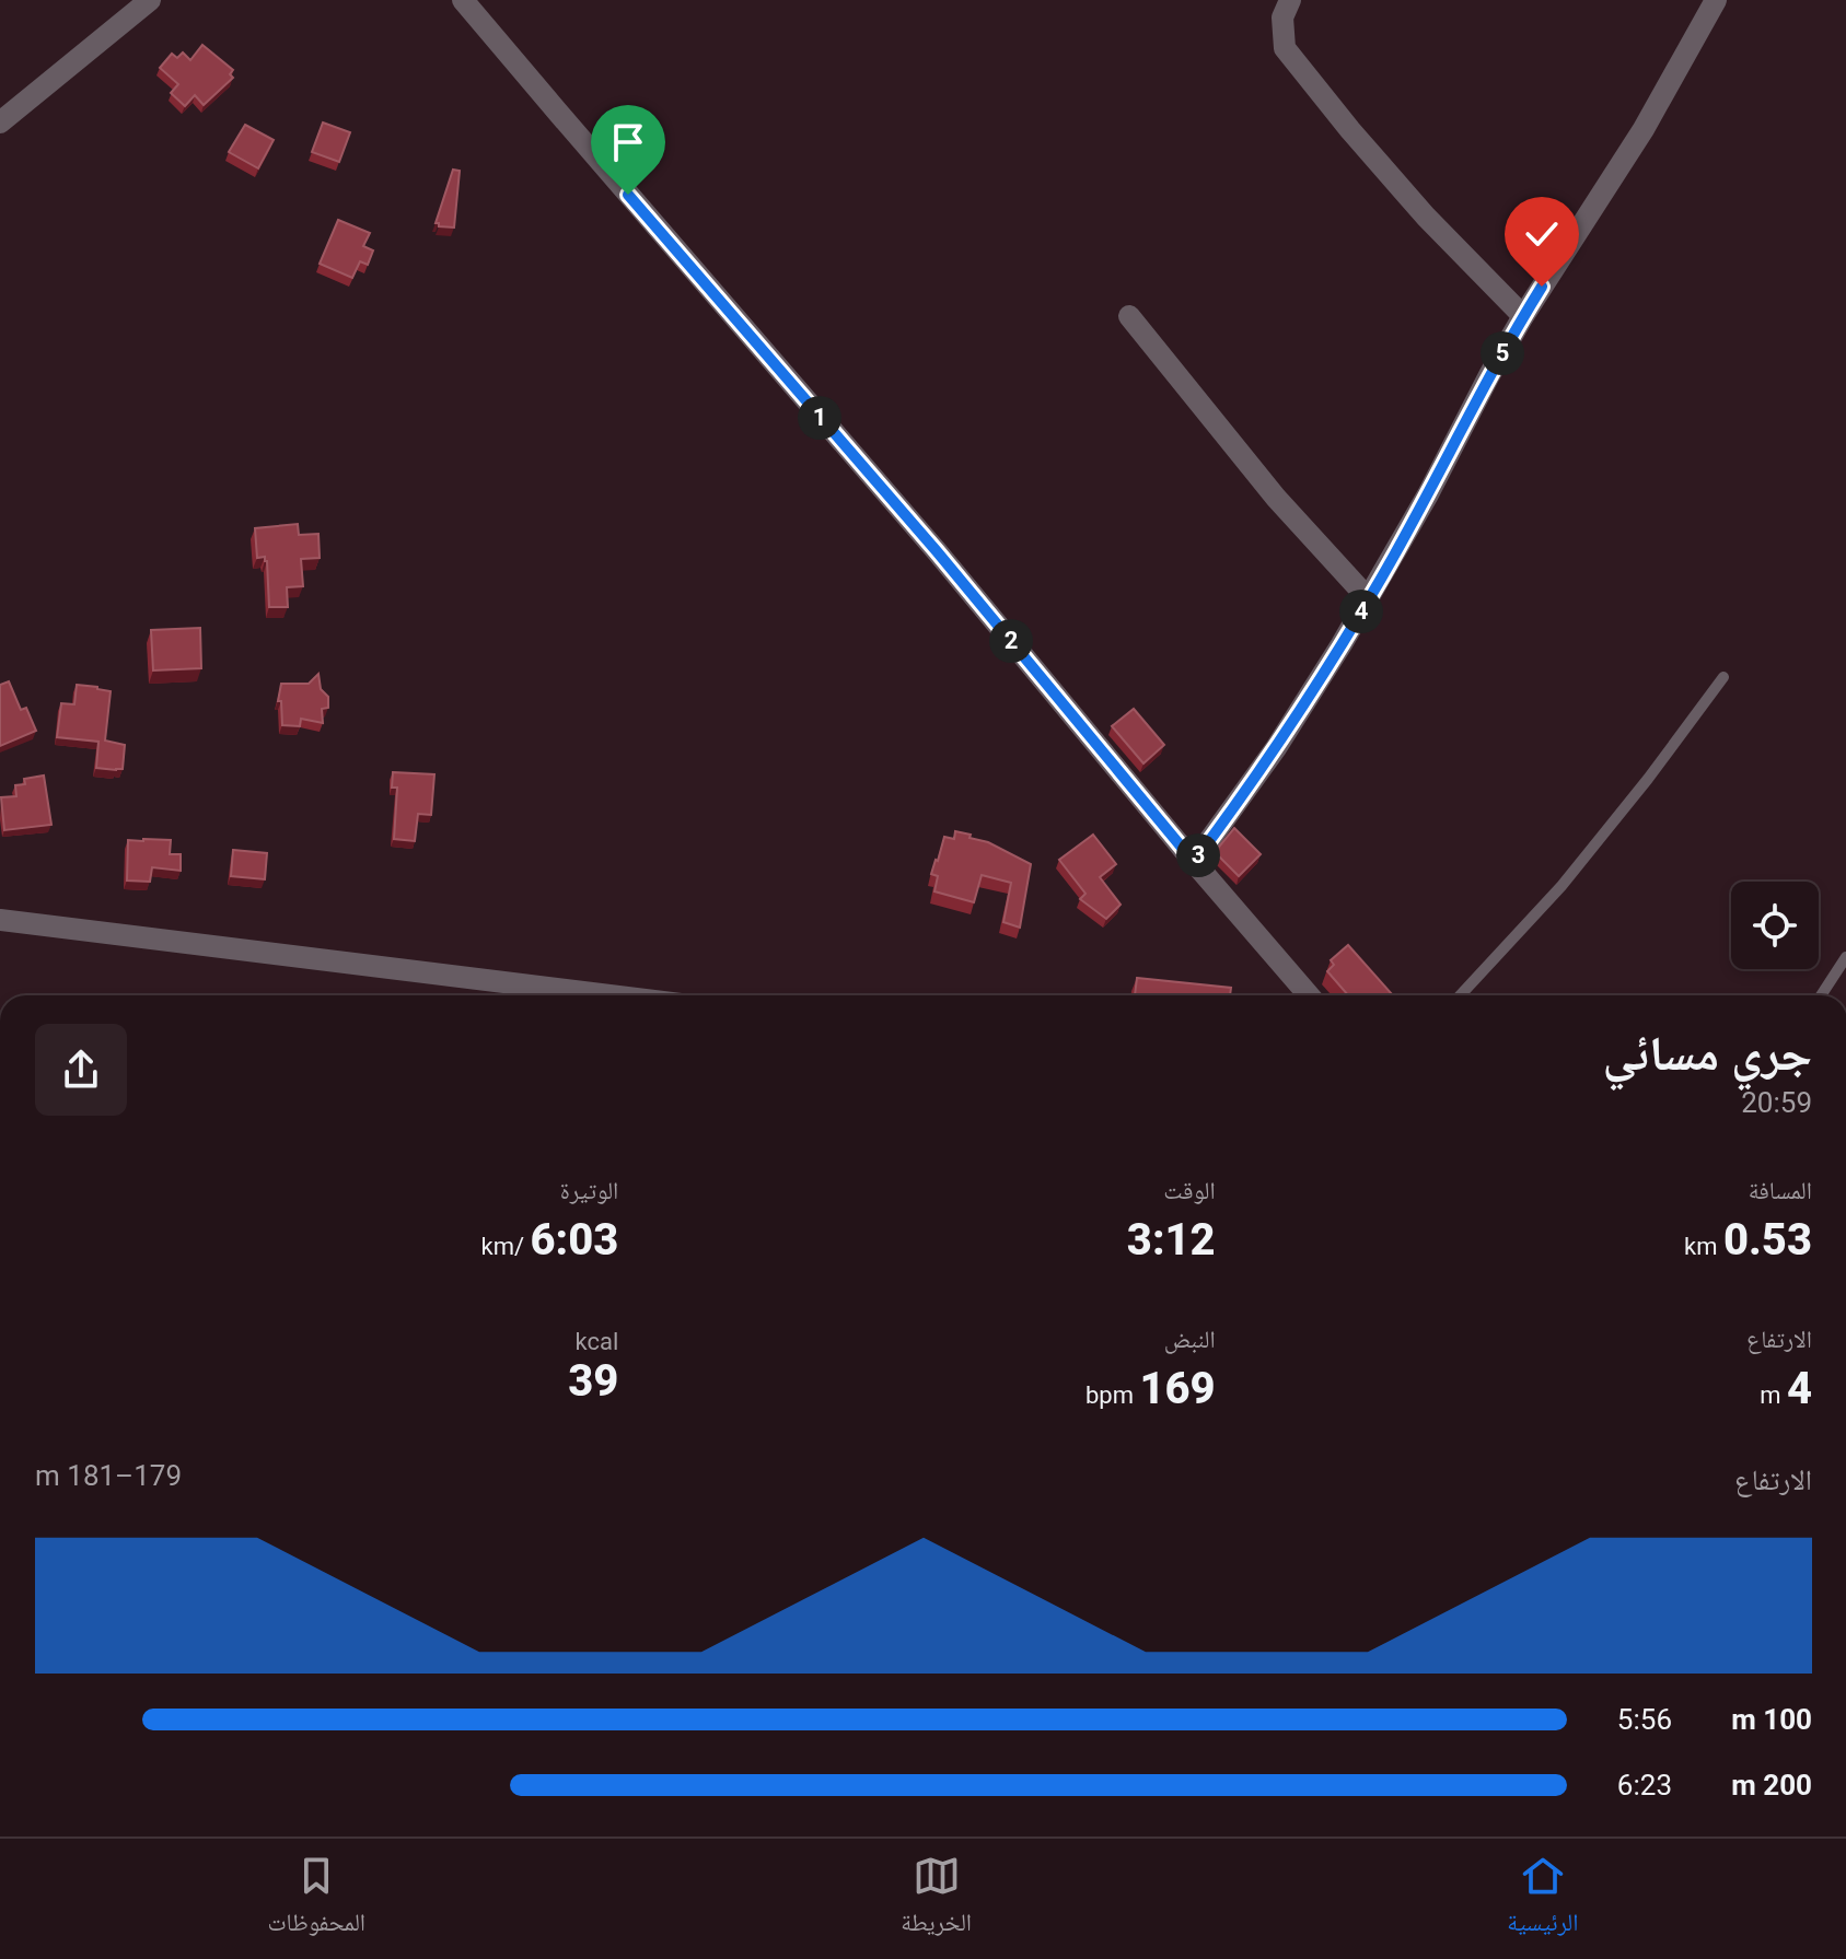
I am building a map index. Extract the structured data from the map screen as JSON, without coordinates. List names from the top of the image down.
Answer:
{
  "page": {
    "pins": [
      "5",
      "1",
      "4",
      "2",
      "3"
    ],
    "heading": ["جري مسائي", "20:59"],
    "stats": [
      ["المسافة", "0.53 km"],
      ["الوقت", "3:12"],
      ["الوتيرة", "6:03 /km"],
      ["الارتفاع", "4 m"],
      ["النبض", "169 bpm"],
      ["kcal", "39"]
    ],
    "chart": ["الارتفاع", "179–181 m"],
    "list": [
      {
        "name": "100 m",
        "note": "5:56"
      },
      {
        "name": "200 m",
        "note": "6:23"
      }
    ],
    "tabs": ["الرئيسية", "الخريطة", "المحفوظات"]
  }
}
